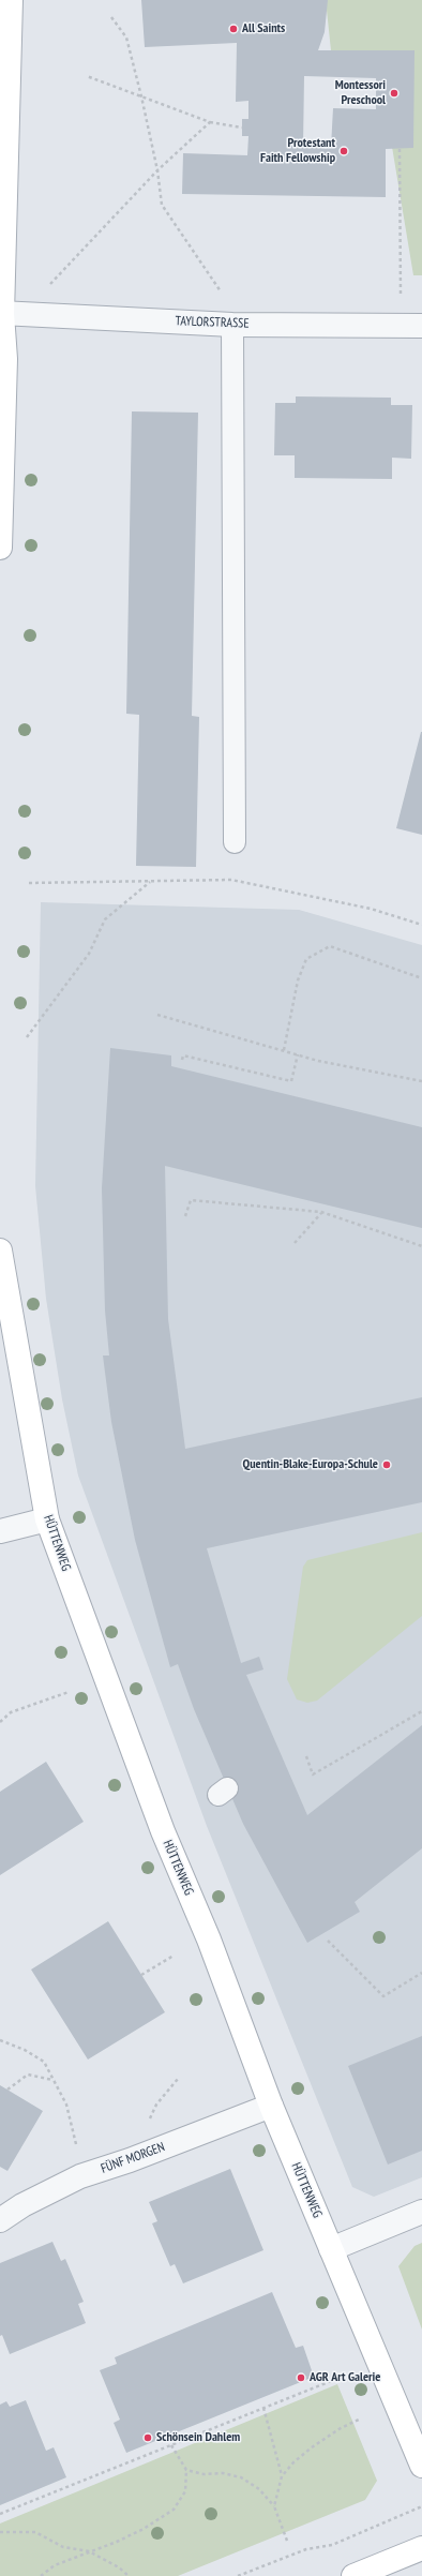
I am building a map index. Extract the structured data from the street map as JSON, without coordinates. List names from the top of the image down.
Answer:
{
  "streets": {
    "main road": ["HÜTTENWEG"],
    "street": ["TAYLORSTRASSE", "FÜNF MORGEN"]
  },
  "crossings": [
    ["HÜTTENWEG", "FÜNF MORGEN"]
  ],
  "places": [
    "All Saints",
    "Montessori Preschool",
    "Protestant Faith Fellowship",
    "Quentin-Blake-Europa-Schule",
    "AGR Art Galerie",
    "Schönsein Dahlem"
  ]
}
